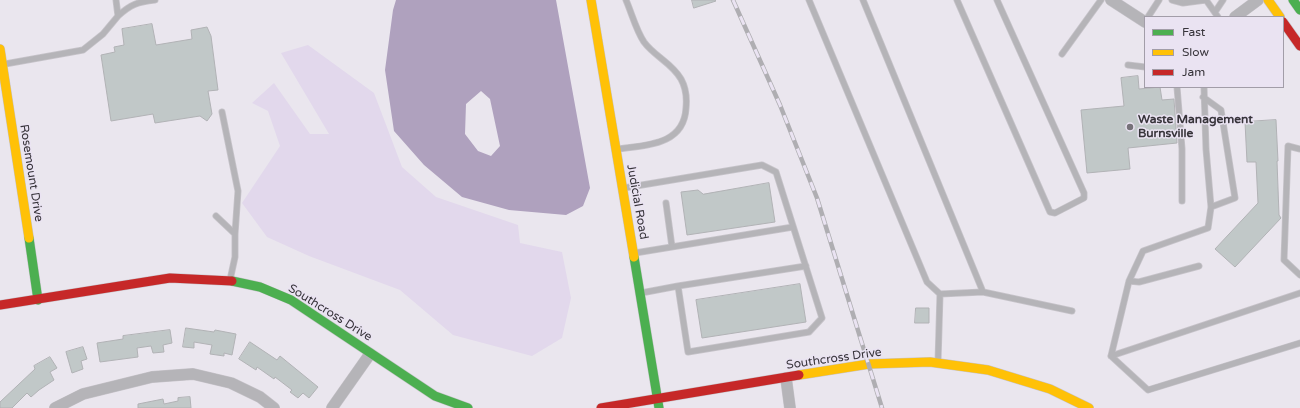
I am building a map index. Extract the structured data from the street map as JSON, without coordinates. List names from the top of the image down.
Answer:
{
  "streets": {
    "street": ["Rosemount Drive", "Judicial Road", "Southcross Drive"]
  },
  "crossings": [
    ["Rosemount Drive", "Southcross Drive"],
    ["Judicial Road", "Southcross Drive"]
  ],
  "places": ["Waste Management Burnsville"],
  "legend": ["Fast", "Slow", "Jam"]
}
